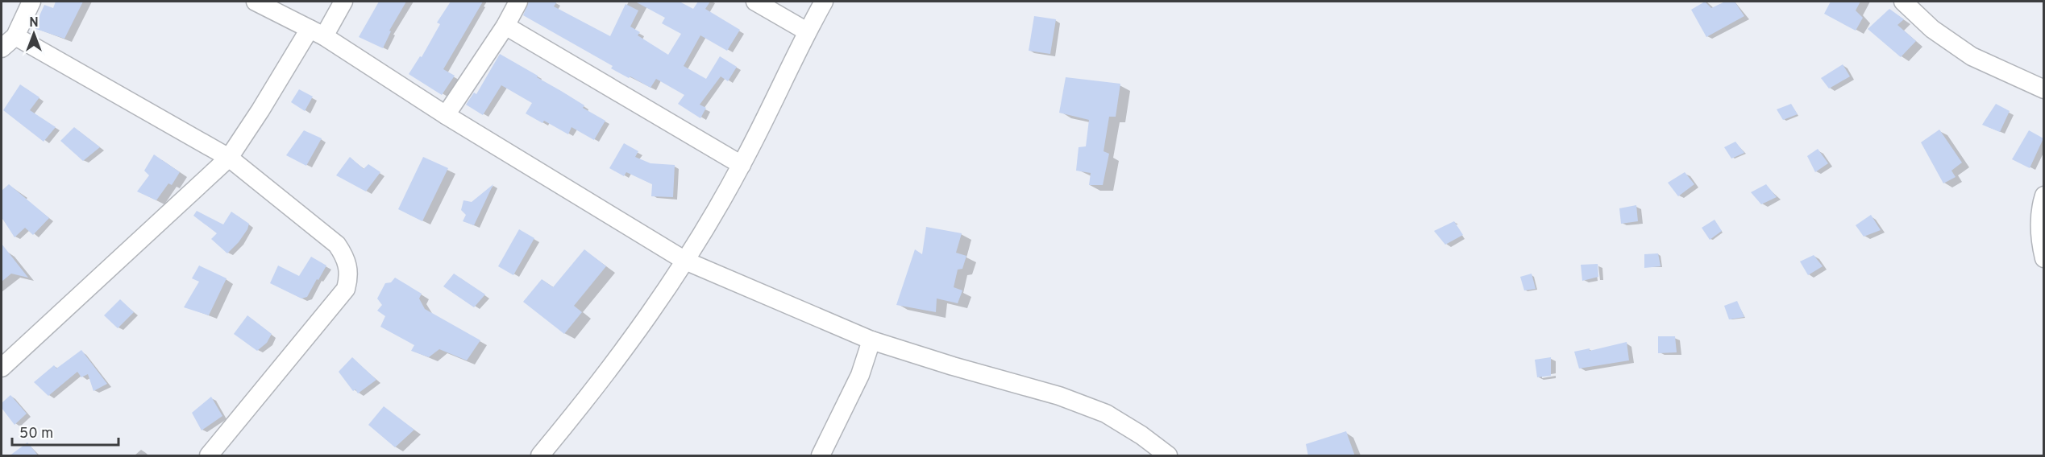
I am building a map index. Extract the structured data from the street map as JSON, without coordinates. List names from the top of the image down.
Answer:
{
  "scale_bar": "50 m",
  "north": "top"
}
